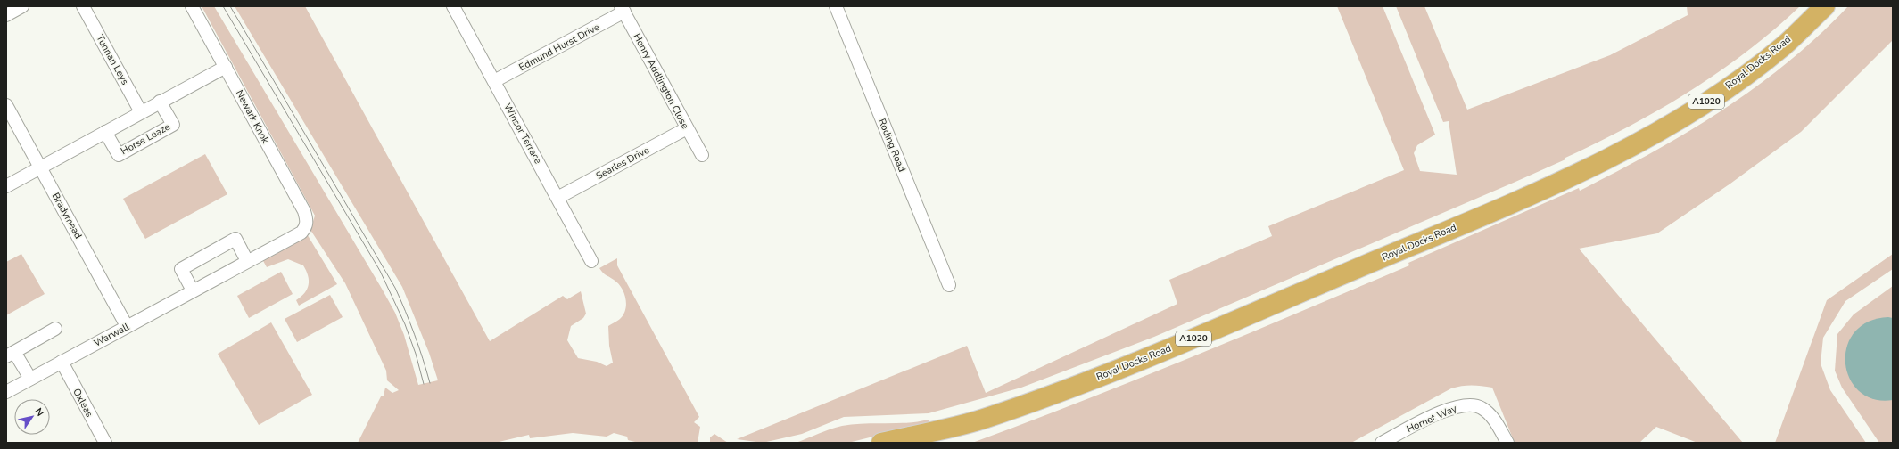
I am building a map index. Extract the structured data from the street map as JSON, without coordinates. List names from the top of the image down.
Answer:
{
  "streets": {
    "highway": ["Royal Docks Road", "A1020"],
    "street": [
      "Edmund Hurst Drive",
      "Tunnan Leys",
      "Henry Addlington Close",
      "Newark Knok",
      "Winsor Terrace",
      "Horse Leaze",
      "Roding Road",
      "Searles Drive",
      "Bradymead",
      "Warwall",
      "Oxleas",
      "Hornet Way"
    ]
  },
  "crossings": [
    ["Edmund Hurst Drive", "Henry Addlington Close"],
    ["Edmund Hurst Drive", "Winsor Terrace"],
    ["Henry Addlington Close", "Searles Drive"],
    ["Newark Knok", "Warwall"],
    ["Winsor Terrace", "Searles Drive"],
    ["Bradymead", "Warwall"],
    ["Warwall", "Oxleas"]
  ],
  "north": "top right"
}
